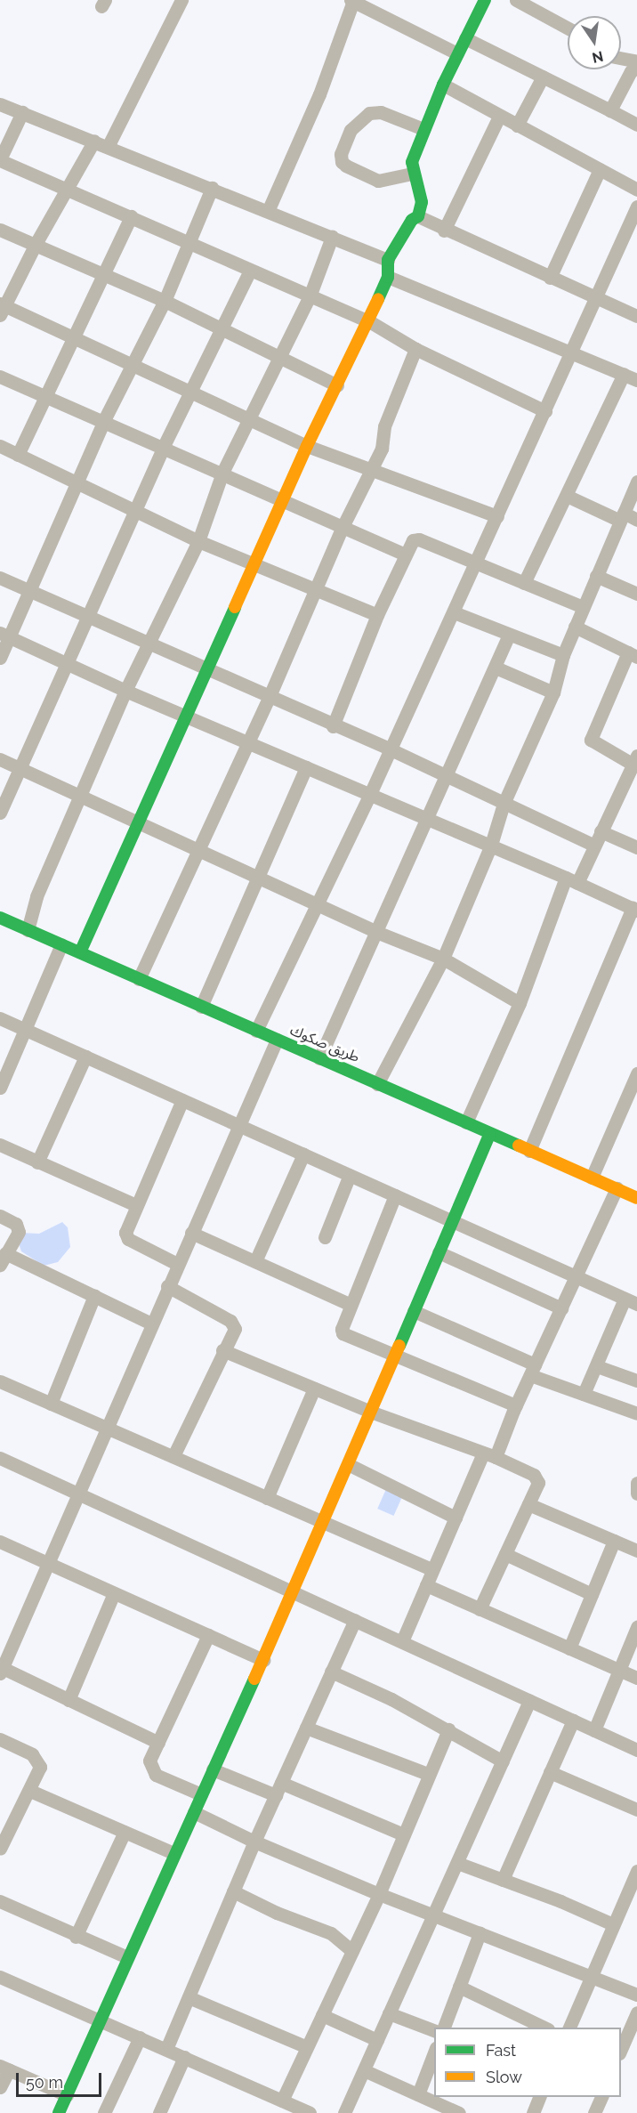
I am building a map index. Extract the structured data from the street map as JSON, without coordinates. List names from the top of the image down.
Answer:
{
  "streets": {
    "street": ["طريق صكوك"]
  },
  "legend": ["Fast", "Slow"],
  "scale_bar": "50 m",
  "north": "bottom"
}
